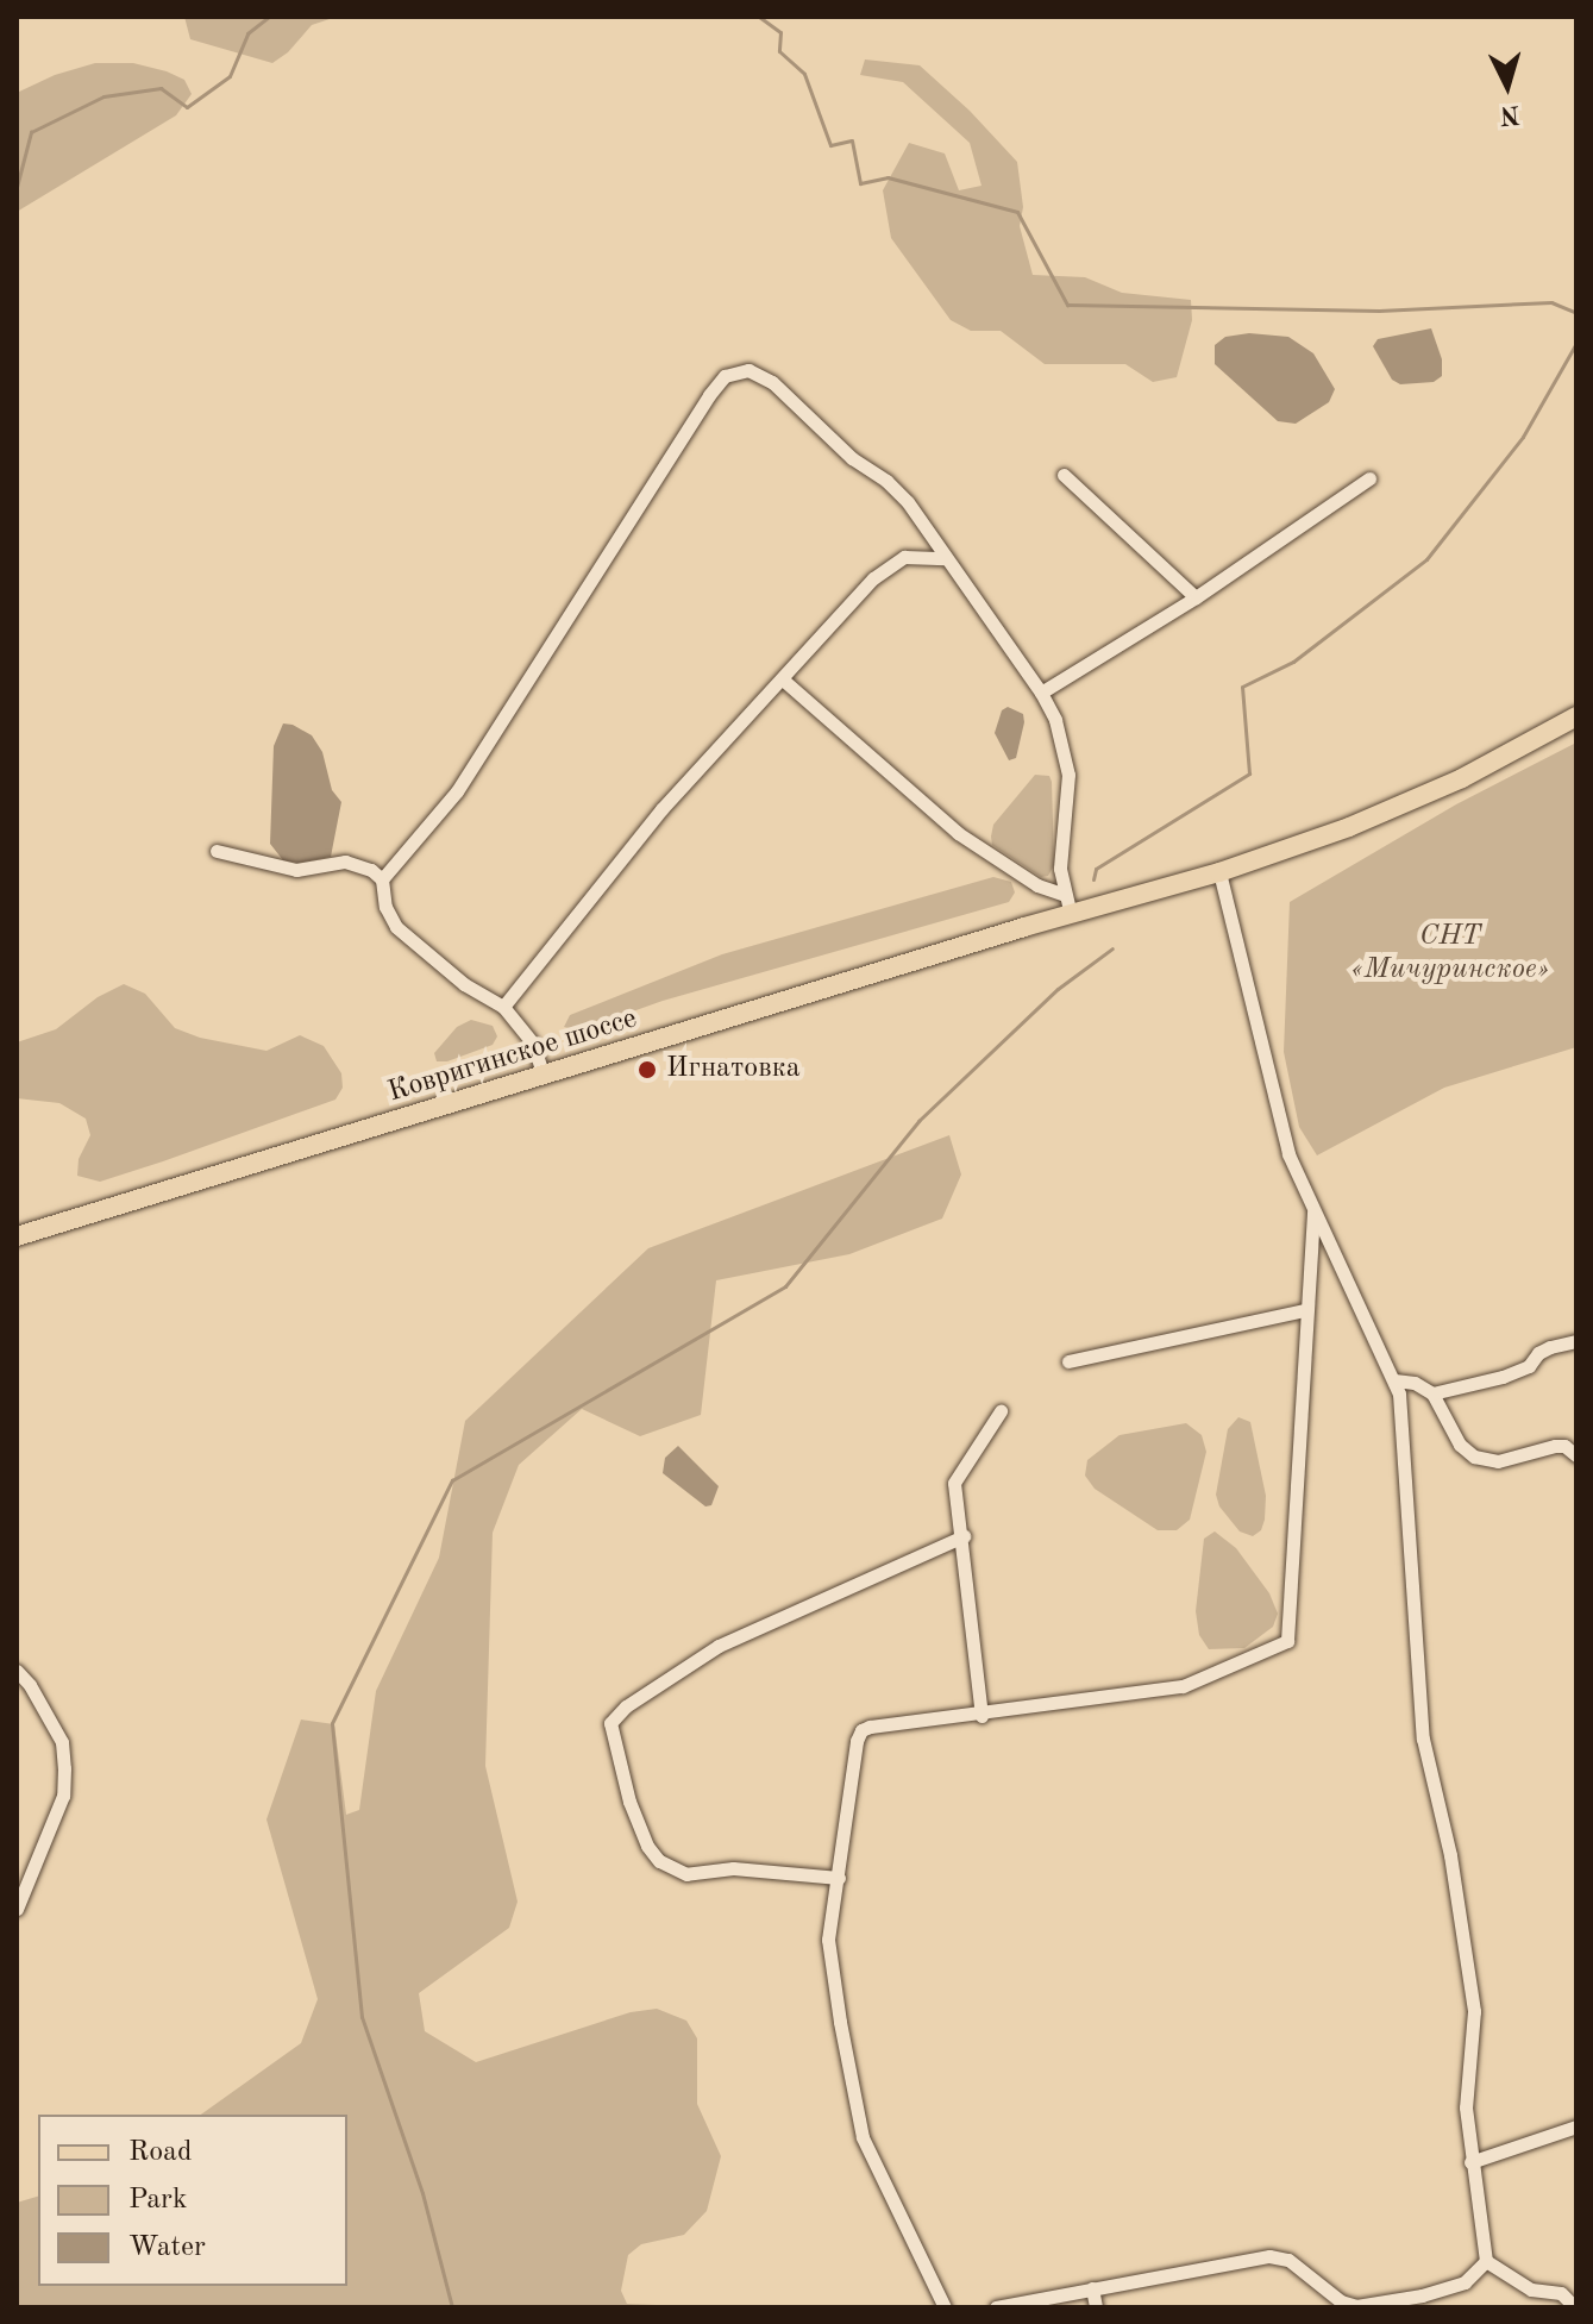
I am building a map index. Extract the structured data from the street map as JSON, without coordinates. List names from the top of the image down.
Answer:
{
  "streets": {
    "main road": ["Ковригинское шоссе"]
  },
  "parks": ["СНТ «Мичуринское»"],
  "places": ["Игнатовка"],
  "legend": ["Road", "Park", "Water"],
  "north": "bottom"
}
